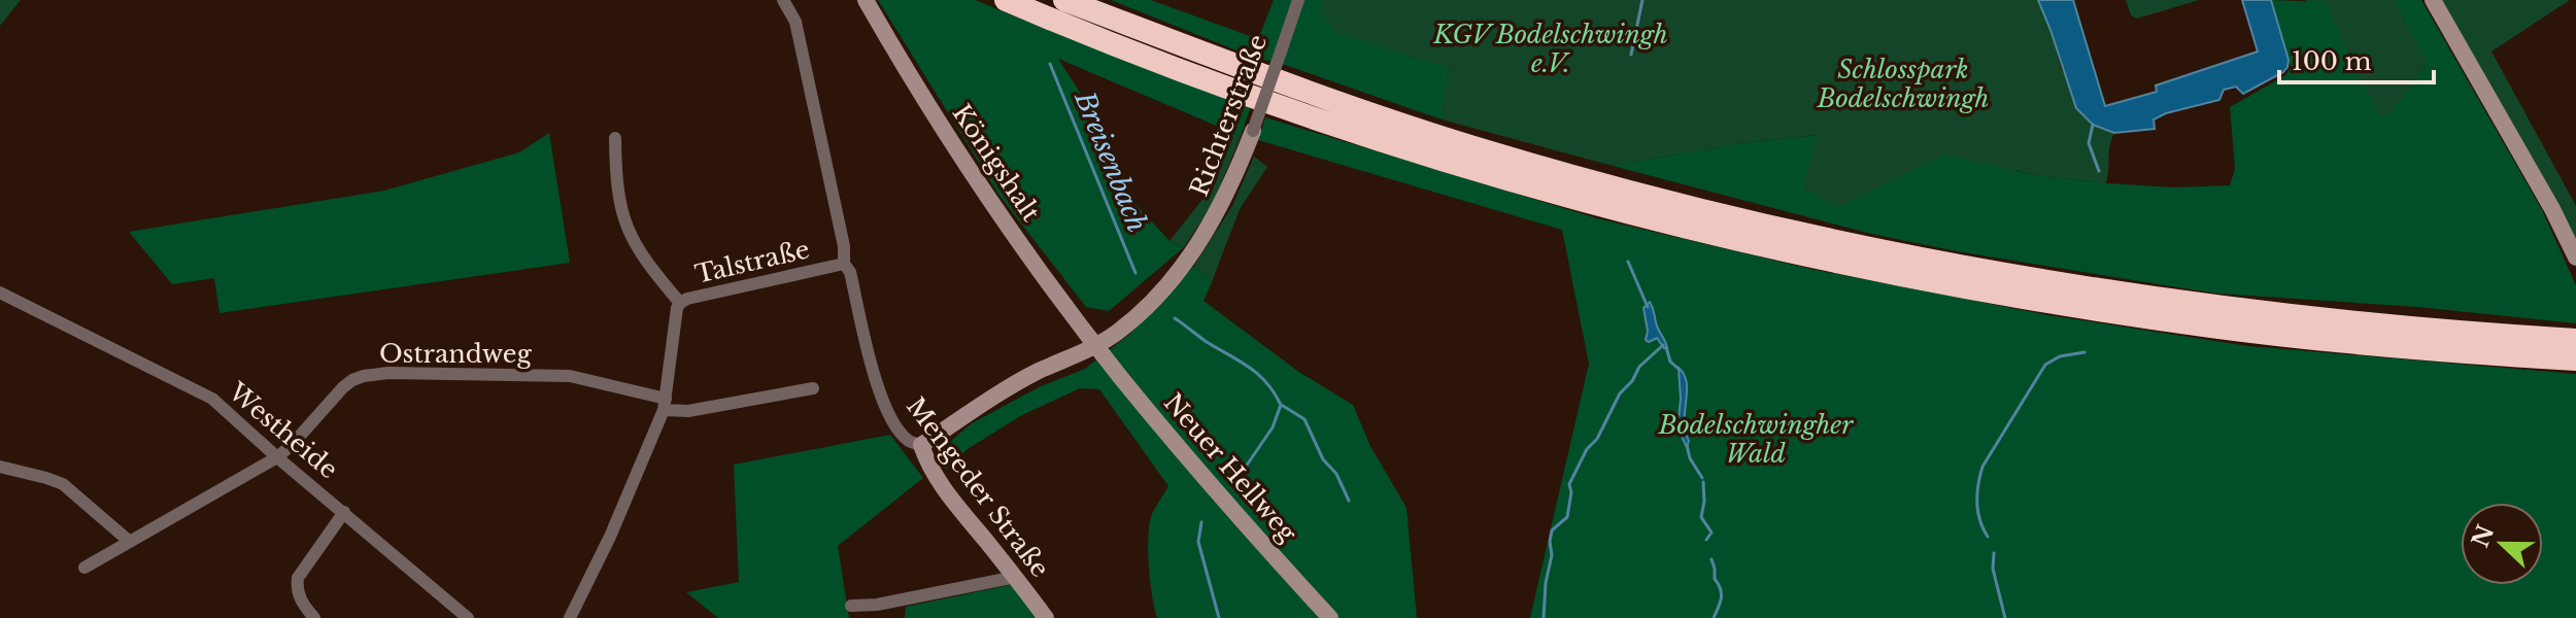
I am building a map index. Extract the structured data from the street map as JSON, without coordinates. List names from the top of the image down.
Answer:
{
  "streets": {
    "street": [
      "Richterstraße",
      "Königshalt",
      "Talstraße",
      "Ostrandweg",
      "Westheide",
      "Neuer Hellweg",
      "Mengeder Straße"
    ]
  },
  "crossings": [
    ["Richterstraße", "Königshalt"],
    ["Richterstraße", "Neuer Hellweg"],
    ["Richterstraße", "Mengeder Straße"],
    ["Königshalt", "Neuer Hellweg"],
    ["Talstraße", "Ostrandweg"],
    ["Talstraße", "Mengeder Straße"],
    ["Ostrandweg", "Westheide"]
  ],
  "water": ["Breisenbach"],
  "parks": ["KGV Bodelschwingh e.V.", "Schlosspark Bodelschwingh", "Bodelschwingher Wald"],
  "scale_bar": "100 m",
  "north": "left"
}
